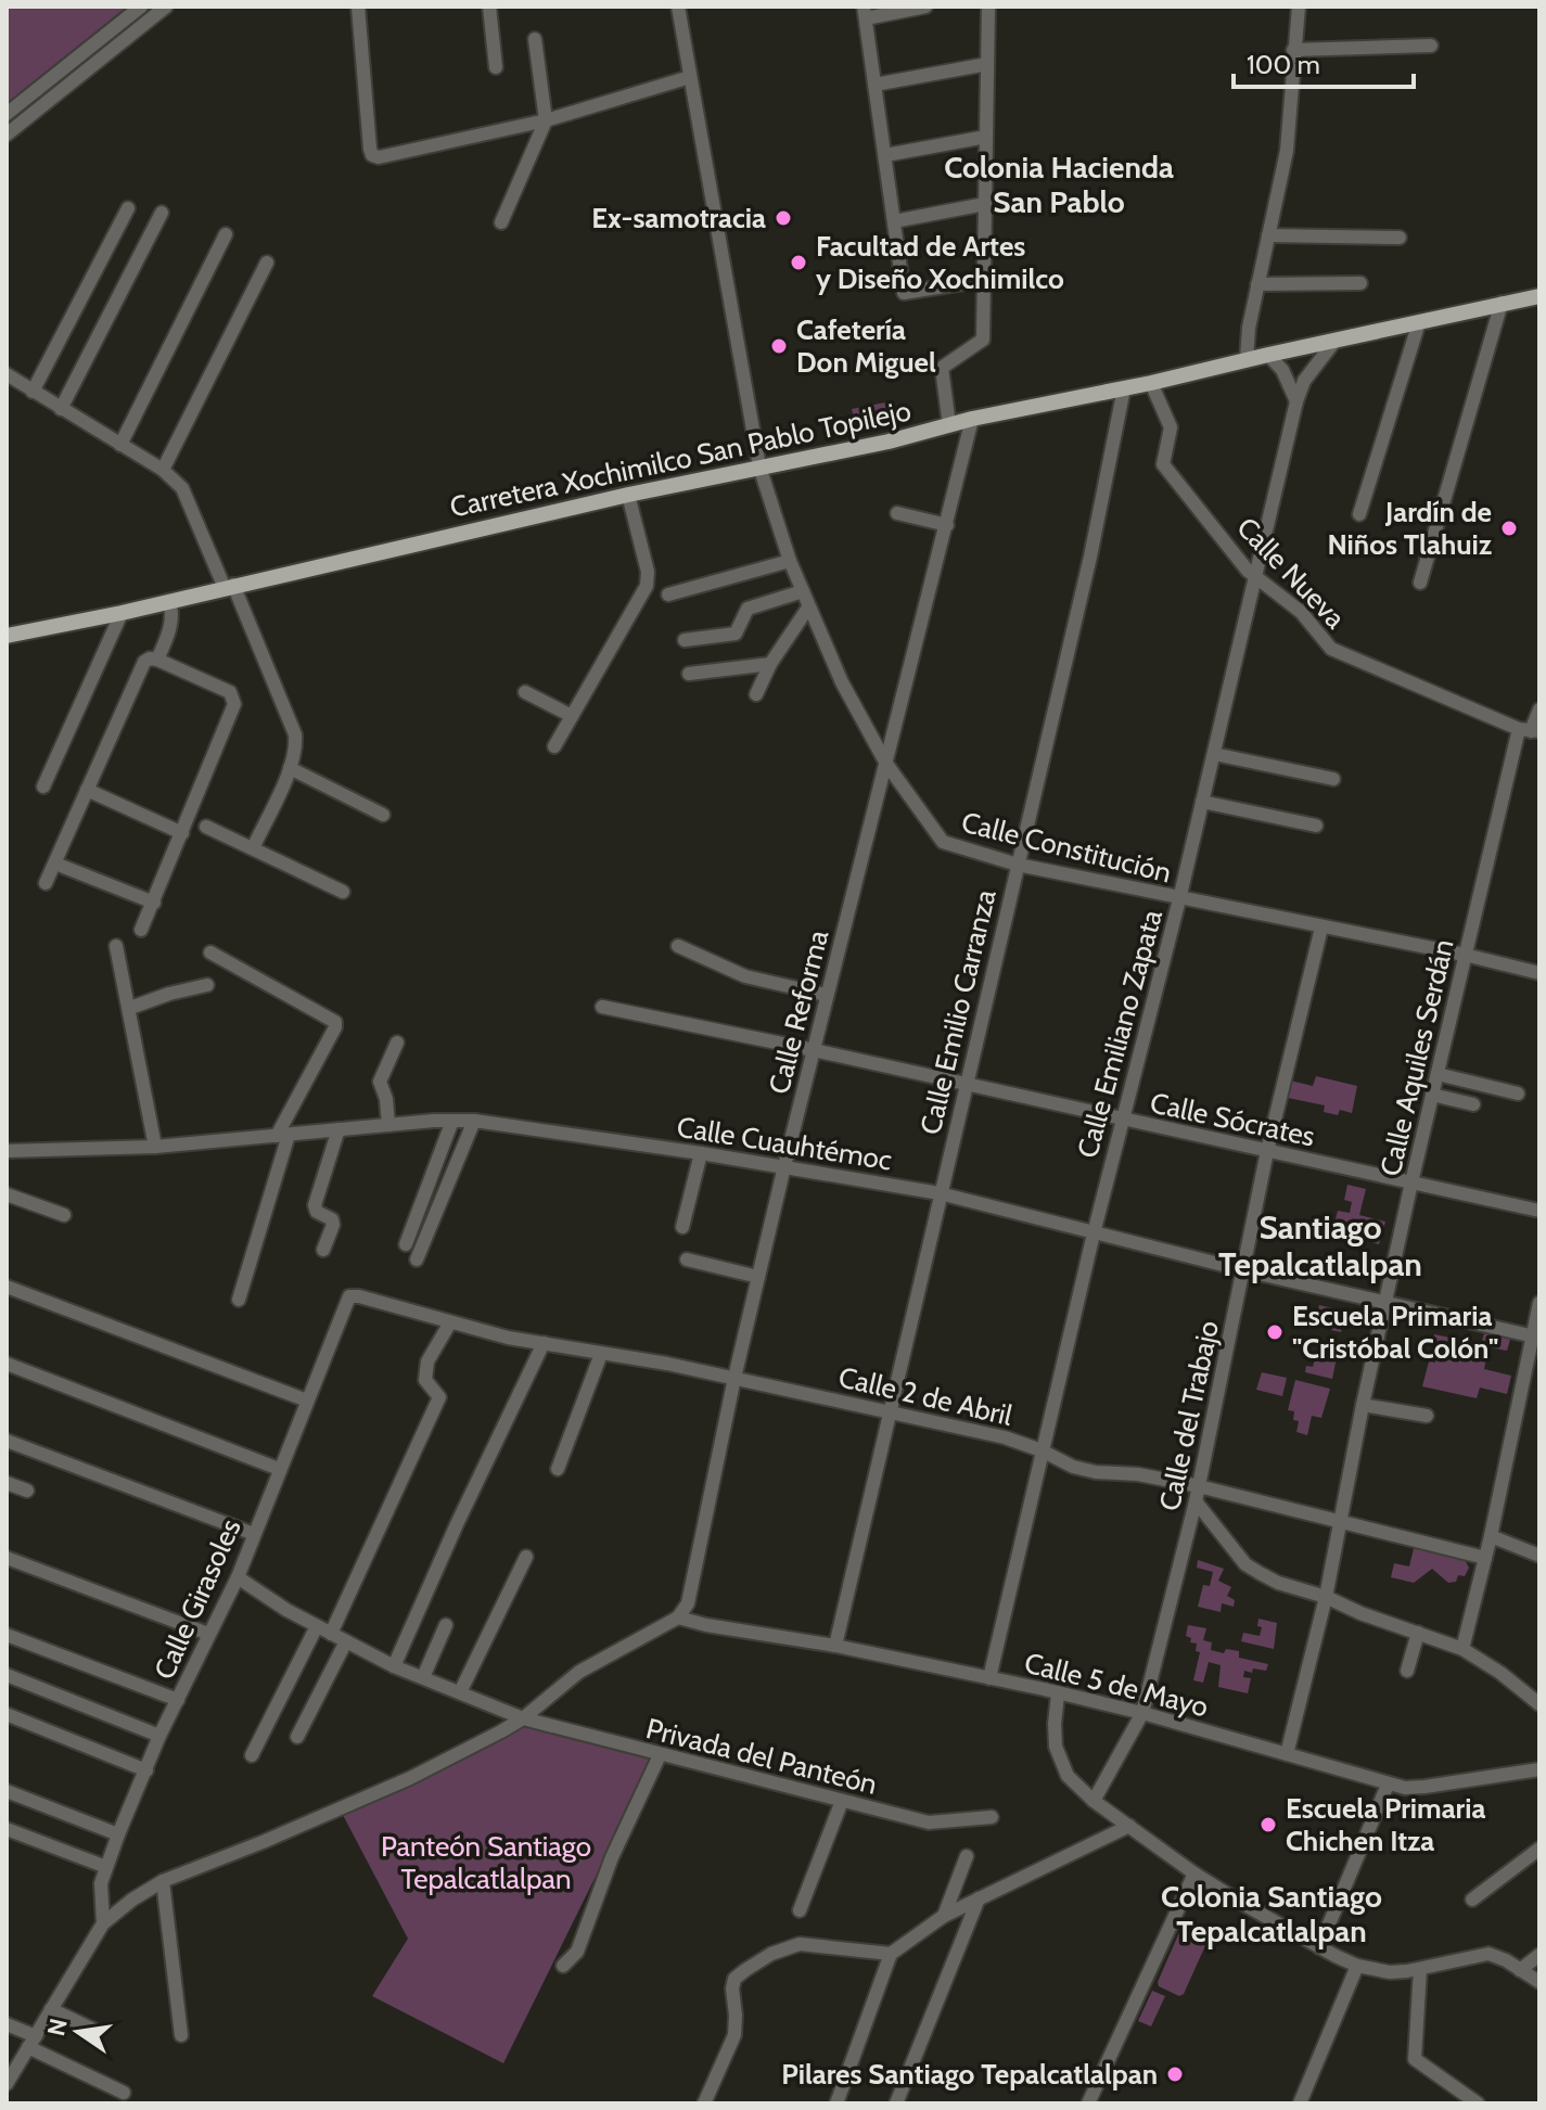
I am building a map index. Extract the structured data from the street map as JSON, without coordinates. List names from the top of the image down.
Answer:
{
  "streets": {
    "main road": ["Carretera Xochimilco San Pablo Topilejo"],
    "street": [
      "Calle Nueva",
      "Calle Constitución",
      "Calle Reforma",
      "Calle Emilio Carranza",
      "Calle Emiliano Zapata",
      "Calle Aquiles Serdán",
      "Calle Sócrates",
      "Calle Cuauhtémoc",
      "Calle 2 de Abril",
      "Calle del Trabajo",
      "Calle Girasoles",
      "Calle 5 de Mayo",
      "Privada del Panteón"
    ]
  },
  "crossings": [
    ["Carretera Xochimilco San Pablo Topilejo", "Calle Nueva"],
    ["Carretera Xochimilco San Pablo Topilejo", "Calle Constitución"],
    ["Carretera Xochimilco San Pablo Topilejo", "Calle Reforma"],
    ["Carretera Xochimilco San Pablo Topilejo", "Calle Emilio Carranza"],
    ["Carretera Xochimilco San Pablo Topilejo", "Calle Emiliano Zapata"],
    ["Calle Nueva", "Calle Emiliano Zapata"],
    ["Calle Nueva", "Calle Aquiles Serdán"],
    ["Calle Constitución", "Calle Reforma"],
    ["Calle Constitución", "Calle Emilio Carranza"],
    ["Calle Constitución", "Calle Emiliano Zapata"],
    ["Calle Constitución", "Calle Aquiles Serdán"],
    ["Calle Constitución", "Calle del Trabajo"],
    ["Calle Reforma", "Calle Sócrates"],
    ["Calle Reforma", "Calle Cuauhtémoc"],
    ["Calle Reforma", "Calle 2 de Abril"],
    ["Calle Reforma", "Calle 5 de Mayo"],
    ["Calle Emilio Carranza", "Calle Sócrates"],
    ["Calle Emilio Carranza", "Calle Cuauhtémoc"],
    ["Calle Emilio Carranza", "Calle 2 de Abril"],
    ["Calle Emilio Carranza", "Calle 5 de Mayo"],
    ["Calle Emiliano Zapata", "Calle Sócrates"],
    ["Calle Emiliano Zapata", "Calle Cuauhtémoc"],
    ["Calle Emiliano Zapata", "Calle 2 de Abril"],
    ["Calle Emiliano Zapata", "Calle 5 de Mayo"],
    ["Calle Aquiles Serdán", "Calle Sócrates"],
    ["Calle Aquiles Serdán", "Calle Cuauhtémoc"],
    ["Calle Aquiles Serdán", "Calle 2 de Abril"],
    ["Calle Aquiles Serdán", "Calle 5 de Mayo"],
    ["Calle Sócrates", "Calle del Trabajo"],
    ["Calle Cuauhtémoc", "Calle del Trabajo"],
    ["Calle 2 de Abril", "Calle del Trabajo"],
    ["Calle 2 de Abril", "Calle Girasoles"],
    ["Calle del Trabajo", "Calle 5 de Mayo"],
    ["Calle Girasoles", "Privada del Panteón"]
  ],
  "districts": ["Colonia Hacienda San Pablo", "Santiago Tepalcatlalpan", "Colonia Santiago Tepalcatlalpan"],
  "parks": ["Panteón Santiago Tepalcatlalpan"],
  "places": [
    "Ex-samotracia",
    "Facultad de Artes y Diseño Xochimilco",
    "Cafetería Don Miguel",
    "Jardín de Niños Tlahuiz",
    "Escuela Primaria \"Cristóbal Colón\"",
    "Escuela Primaria Chichen Itza",
    "Pilares Santiago Tepalcatlalpan"
  ],
  "scale_bar": "100 m",
  "north": "left"
}
